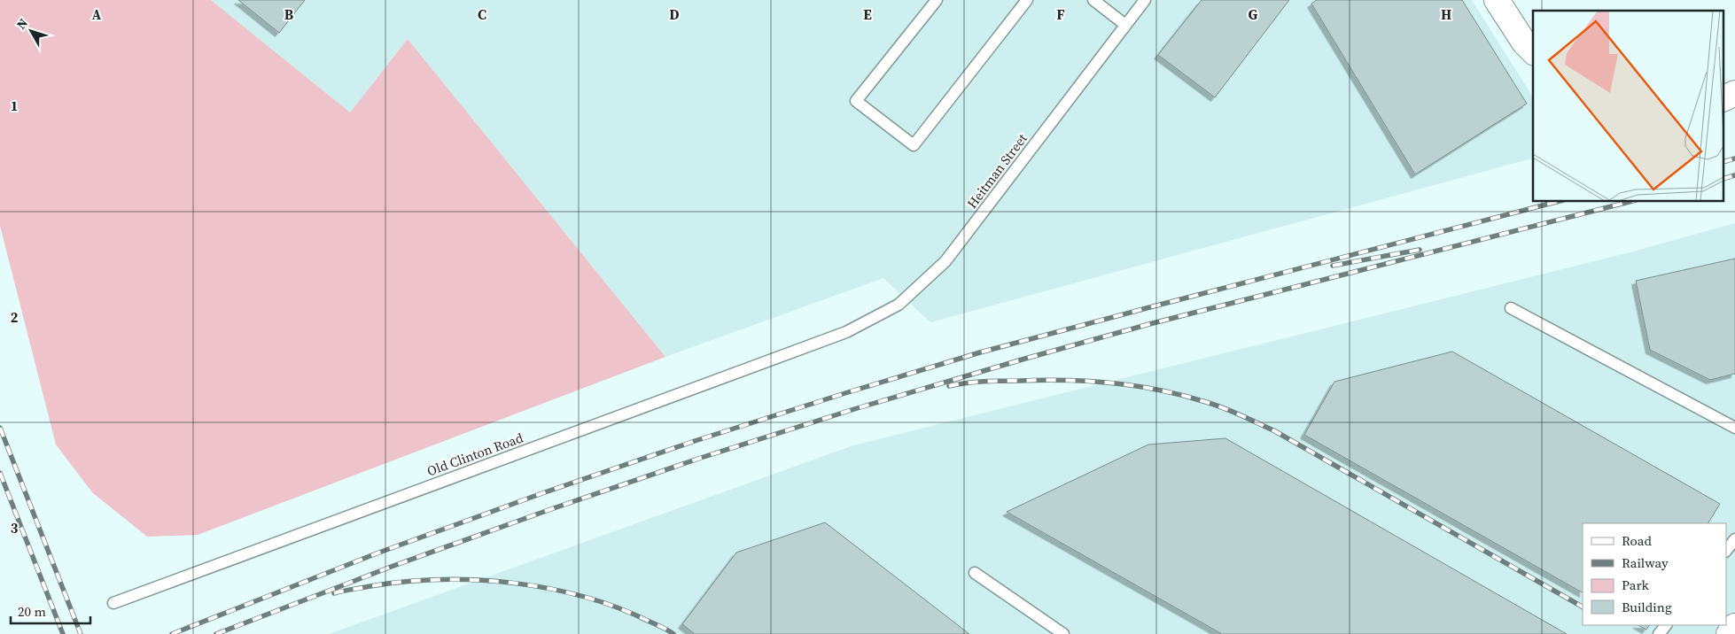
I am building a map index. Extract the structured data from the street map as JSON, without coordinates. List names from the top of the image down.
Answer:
{
  "streets": {
    "lane": ["Heitman Street", "Old Clinton Road"]
  },
  "crossings": [
    ["Heitman Street", "Old Clinton Road"]
  ],
  "legend": [
    "Road",
    "Railway",
    "Park",
    "Building"
  ],
  "scale_bar": "20 m",
  "north": "top left",
  "grid": {
    "columns": [
      "A",
      "B",
      "C",
      "D",
      "E",
      "F",
      "G",
      "H"
    ],
    "rows": ["1", "2", "3"]
  }
}
